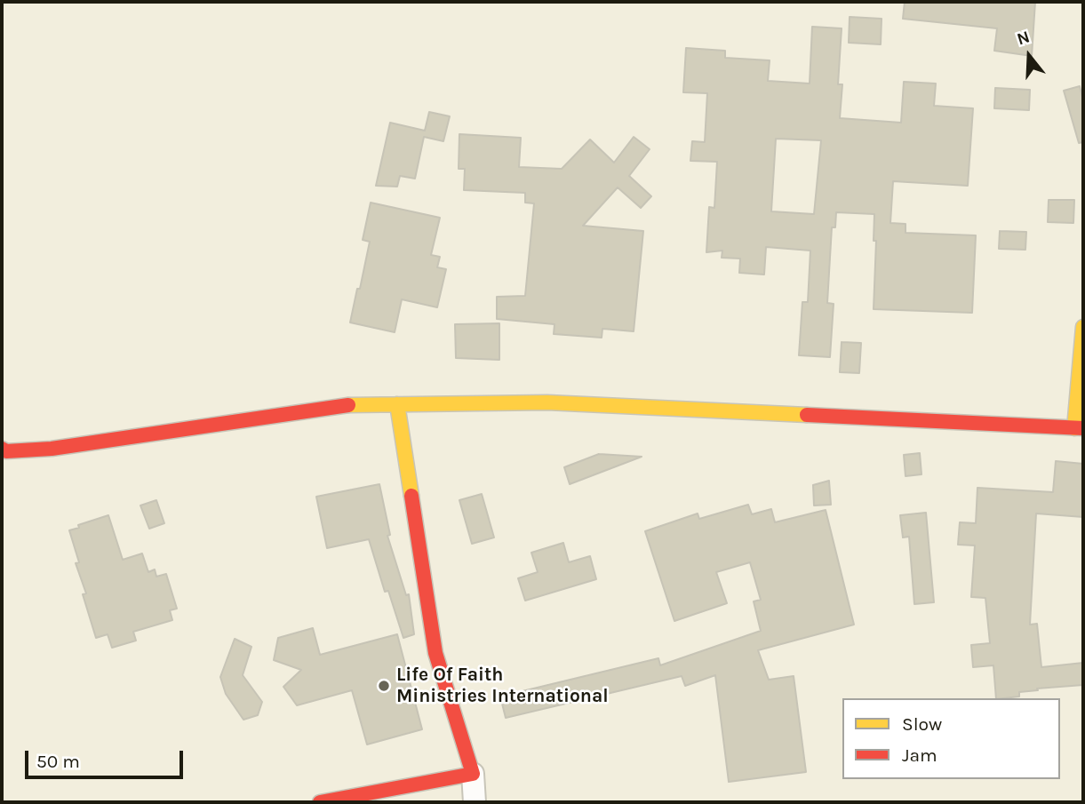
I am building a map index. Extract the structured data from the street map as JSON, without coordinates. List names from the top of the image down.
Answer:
{
  "places": ["Life Of Faith Ministries International"],
  "legend": ["Slow", "Jam"],
  "scale_bar": "50 m",
  "north": "top"
}
